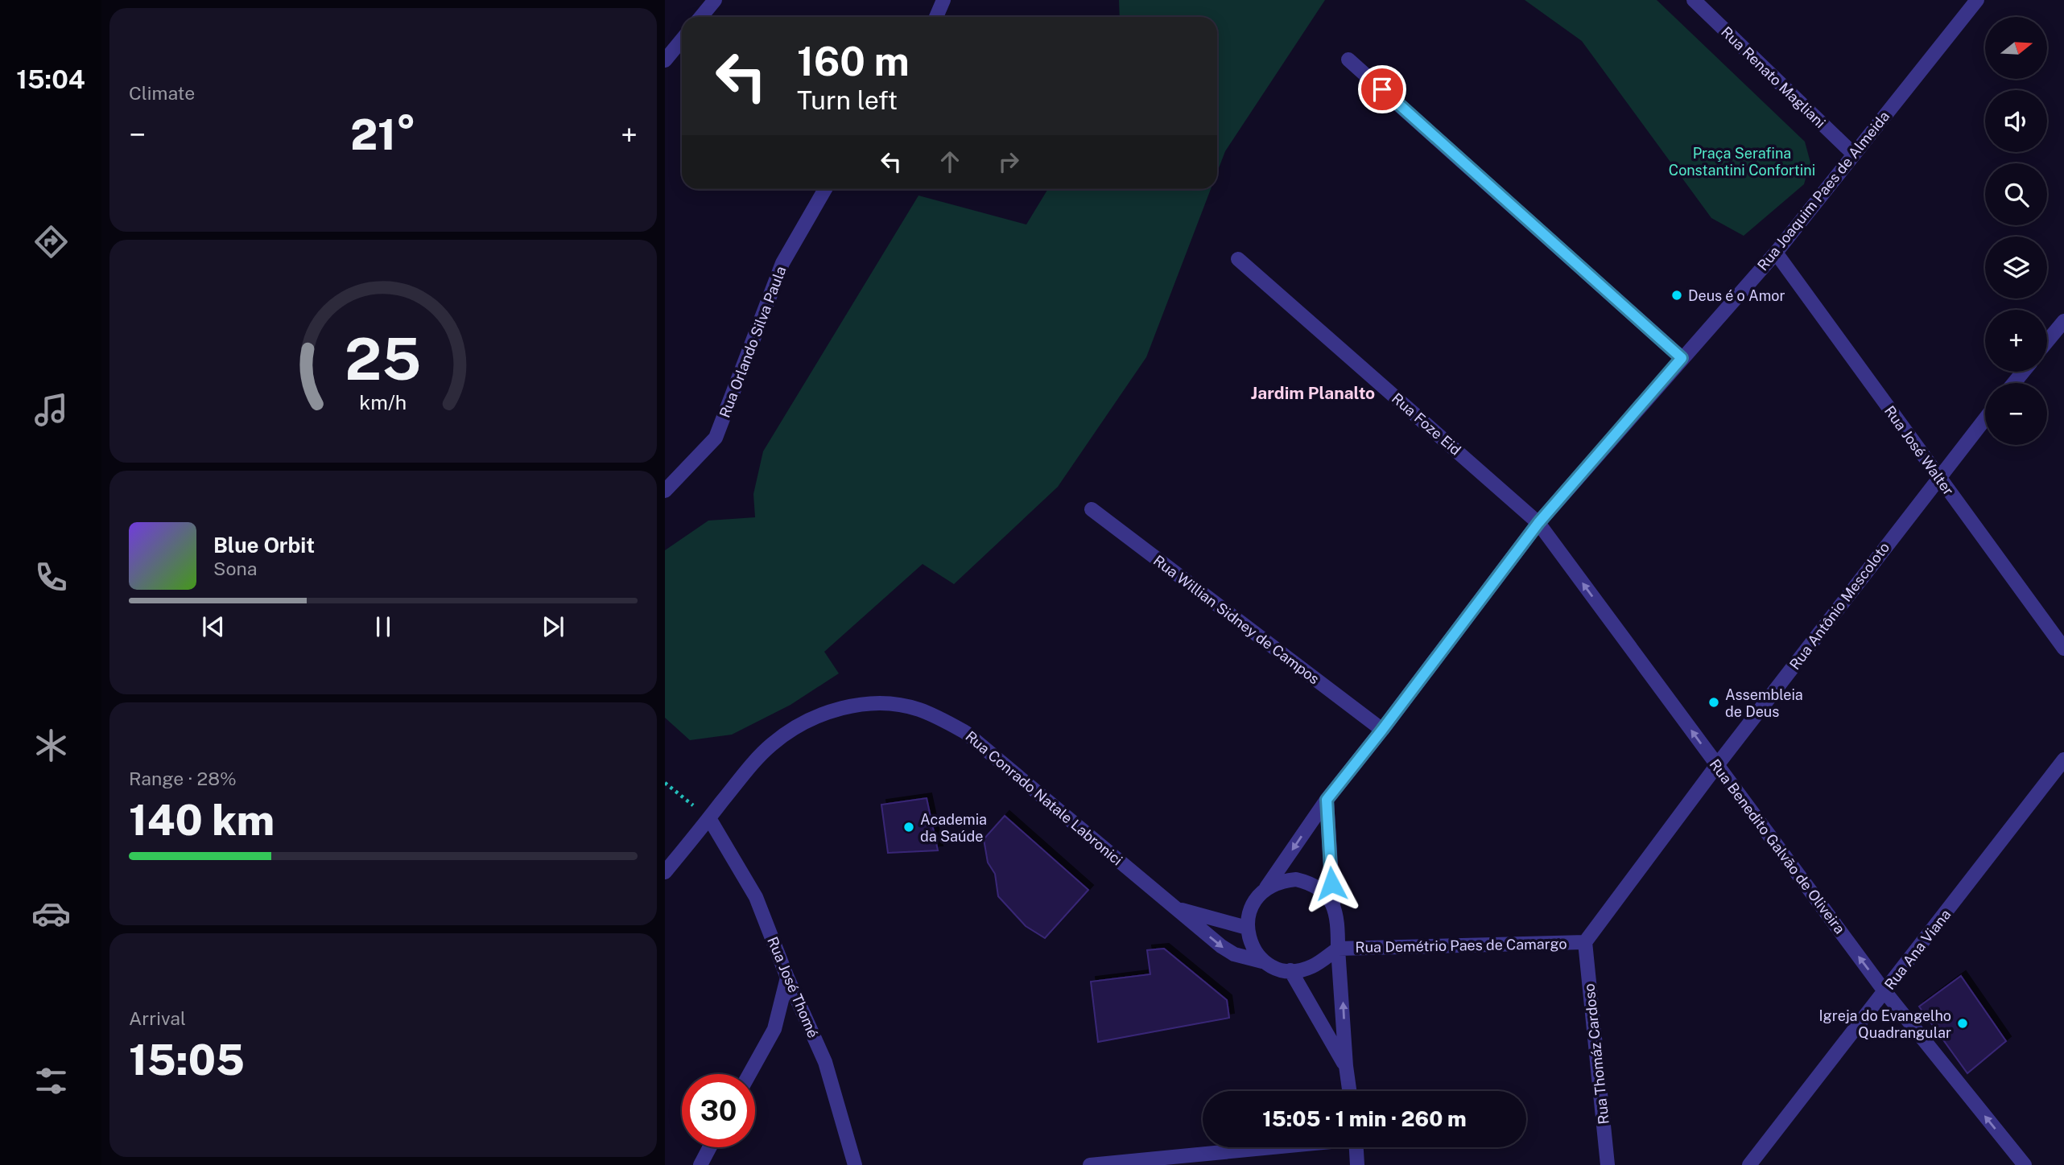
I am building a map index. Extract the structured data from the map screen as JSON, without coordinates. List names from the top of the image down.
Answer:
{
  "streets": {
    "street": [
      "Rua Renato Magliani",
      "Rua Joaquim Paes de Almeida",
      "Rua Orlando Silva Paula",
      "Rua Foze Eid",
      "Rua José Walter",
      "Rua Antônio Mescoloto",
      "Rua Willian Sidney de Campos",
      "Rua Conrado Natale Labronici",
      "Rua Benedito Galvão de Oliveira",
      "Rua Demétrio Paes de Camargo",
      "Rua Ana Viana",
      "Rua José Thomé",
      "Rua Thomáz Cardoso"
    ]
  },
  "crossings": [
    ["Rua Renato Magliani", "Rua Joaquim Paes de Almeida"],
    ["Rua Joaquim Paes de Almeida", "Rua Foze Eid"],
    ["Rua Joaquim Paes de Almeida", "Rua José Walter"],
    ["Rua Joaquim Paes de Almeida", "Rua Willian Sidney de Campos"],
    ["Rua Joaquim Paes de Almeida", "Rua Conrado Natale Labronici"],
    ["Rua Joaquim Paes de Almeida", "Rua Benedito Galvão de Oliveira"],
    ["Rua Joaquim Paes de Almeida", "Rua Demétrio Paes de Camargo"],
    ["Rua Foze Eid", "Rua Benedito Galvão de Oliveira"],
    ["Rua José Walter", "Rua Antônio Mescoloto"],
    ["Rua Antônio Mescoloto", "Rua Benedito Galvão de Oliveira"],
    ["Rua Antônio Mescoloto", "Rua Demétrio Paes de Camargo"],
    ["Rua Antônio Mescoloto", "Rua Thomáz Cardoso"],
    ["Rua Conrado Natale Labronici", "Rua Demétrio Paes de Camargo"],
    ["Rua Conrado Natale Labronici", "Rua José Thomé"],
    ["Rua Benedito Galvão de Oliveira", "Rua Ana Viana"],
    ["Rua Demétrio Paes de Camargo", "Rua Thomáz Cardoso"]
  ],
  "one_way": ["Rua Benedito Galvão de Oliveira"],
  "districts": ["Jardim Planalto"],
  "parks": ["Praça Serafina Constantini Confortini"],
  "places": [
    "Deus é o Amor",
    "Assembleia de Deus",
    "Academia da Saúde",
    "Igreja do Evangelho Quadrangular"
  ],
  "north": "right",
  "page": {
    "tabs": "15:04",
    "tile": [
      "Climate",
      ["Range · 28%", "140 km"],
      ["Arrival", "15:05"]
    ],
    "map_buttons": ["+", "−"],
    "turn": ["160 m", "Turn left"],
    "heat": ["−", "21°", "+"],
    "song": ["Blue Orbit", "Sona"],
    "limit": "30",
    "trip": "15:05 · 1 min · 260 m",
    "gauge": ["25", "km/h"]
  }
}
